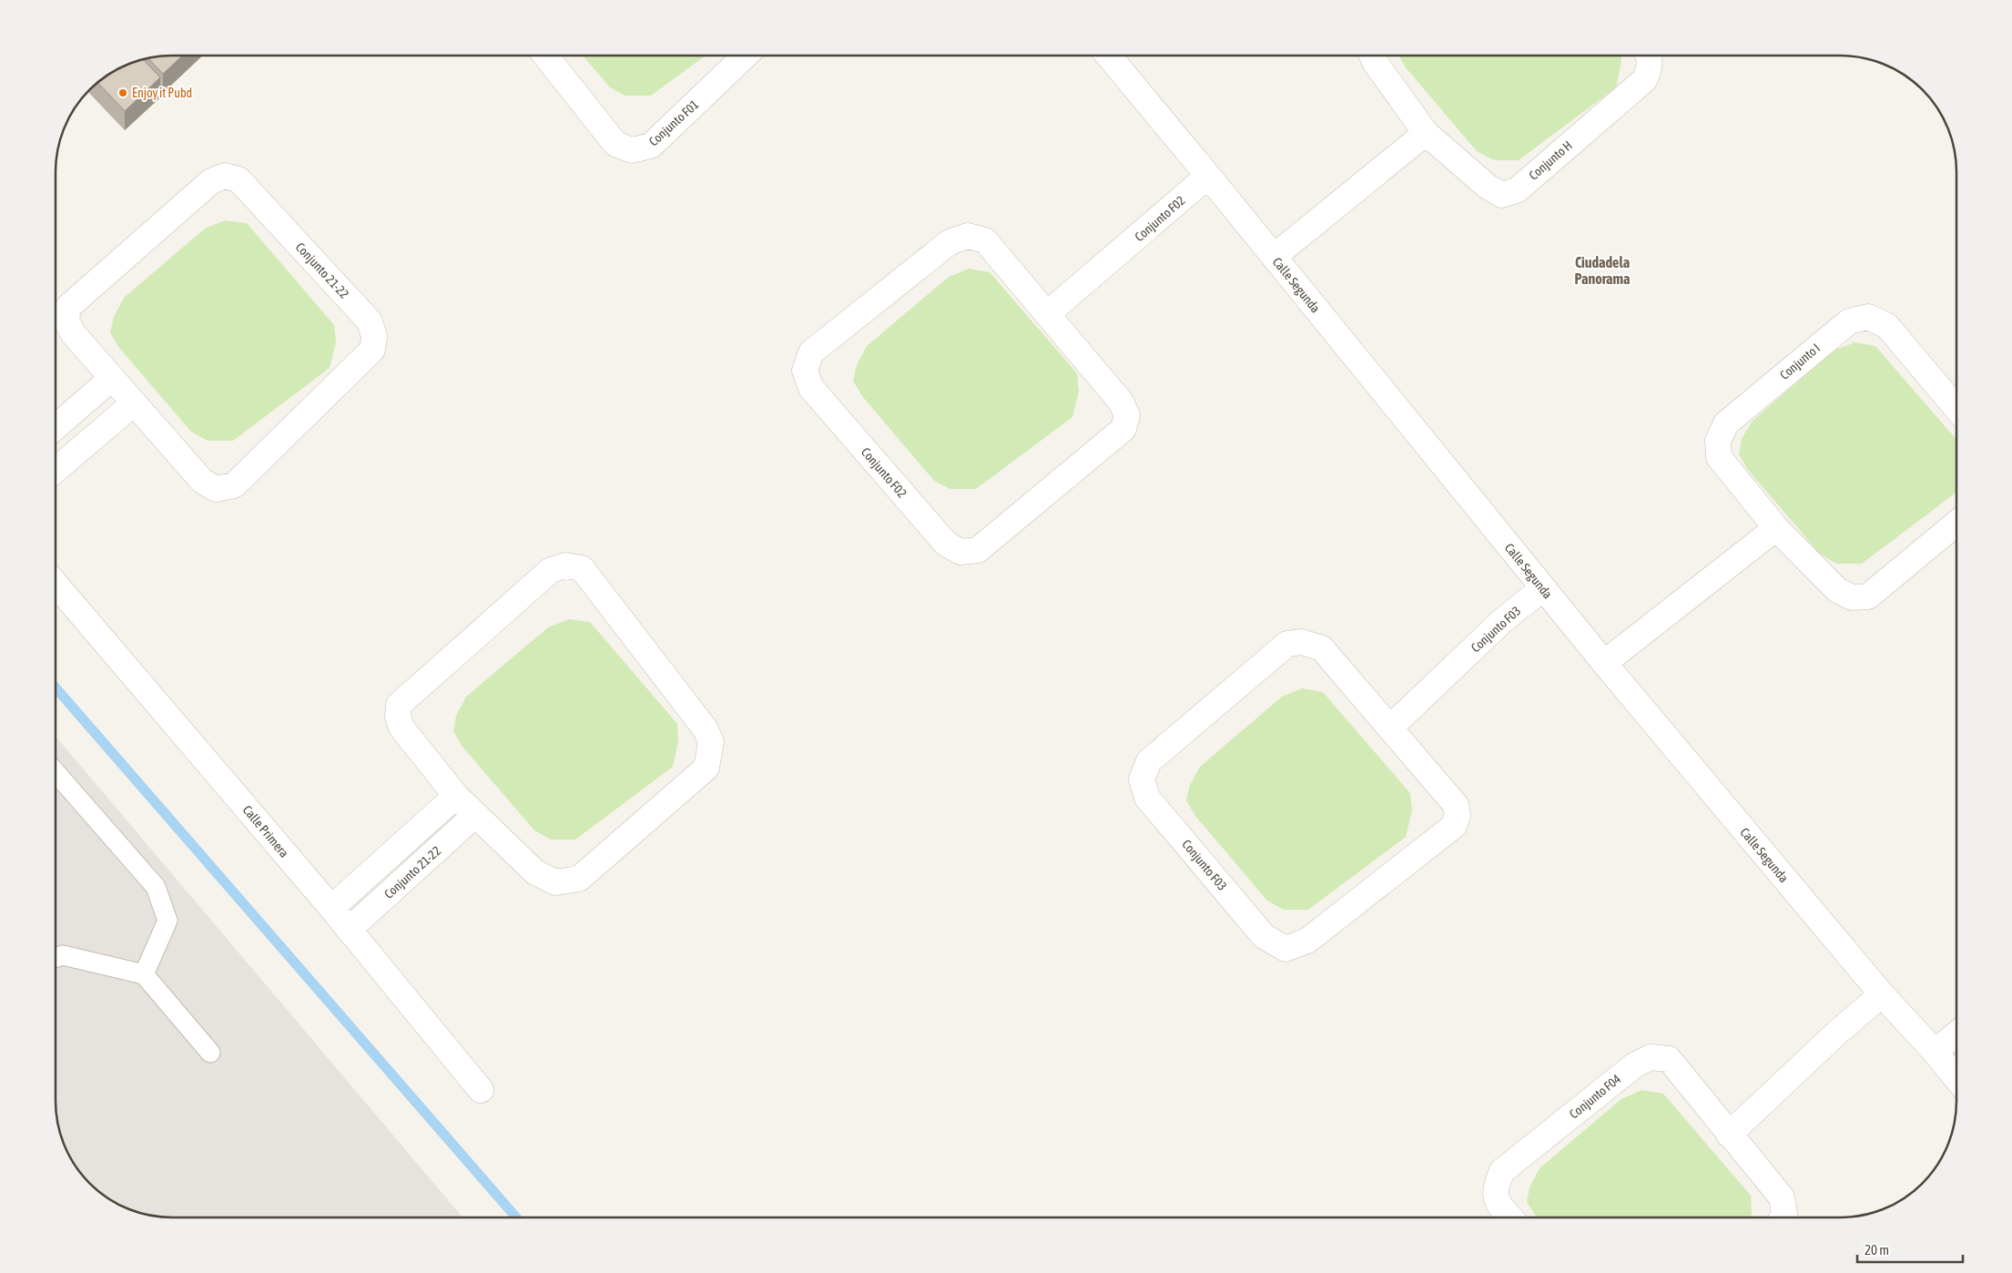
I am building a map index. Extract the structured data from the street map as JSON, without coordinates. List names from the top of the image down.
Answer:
{
  "streets": {
    "street": [
      "Conjunto F01",
      "Conjunto H",
      "Conjunto F02",
      "Conjunto 21-22",
      "Calle Segunda",
      "Conjunto I",
      "Conjunto F03",
      "Calle Primera",
      "Conjunto F04"
    ]
  },
  "crossings": [
    ["Conjunto F02", "Calle Segunda"],
    ["Conjunto 21-22", "Calle Primera"],
    ["Calle Segunda", "Conjunto F03"]
  ],
  "districts": ["Ciudadela Panorama"],
  "places": ["Enjoy it Pubd"],
  "scale_bar": "20 m"
}
